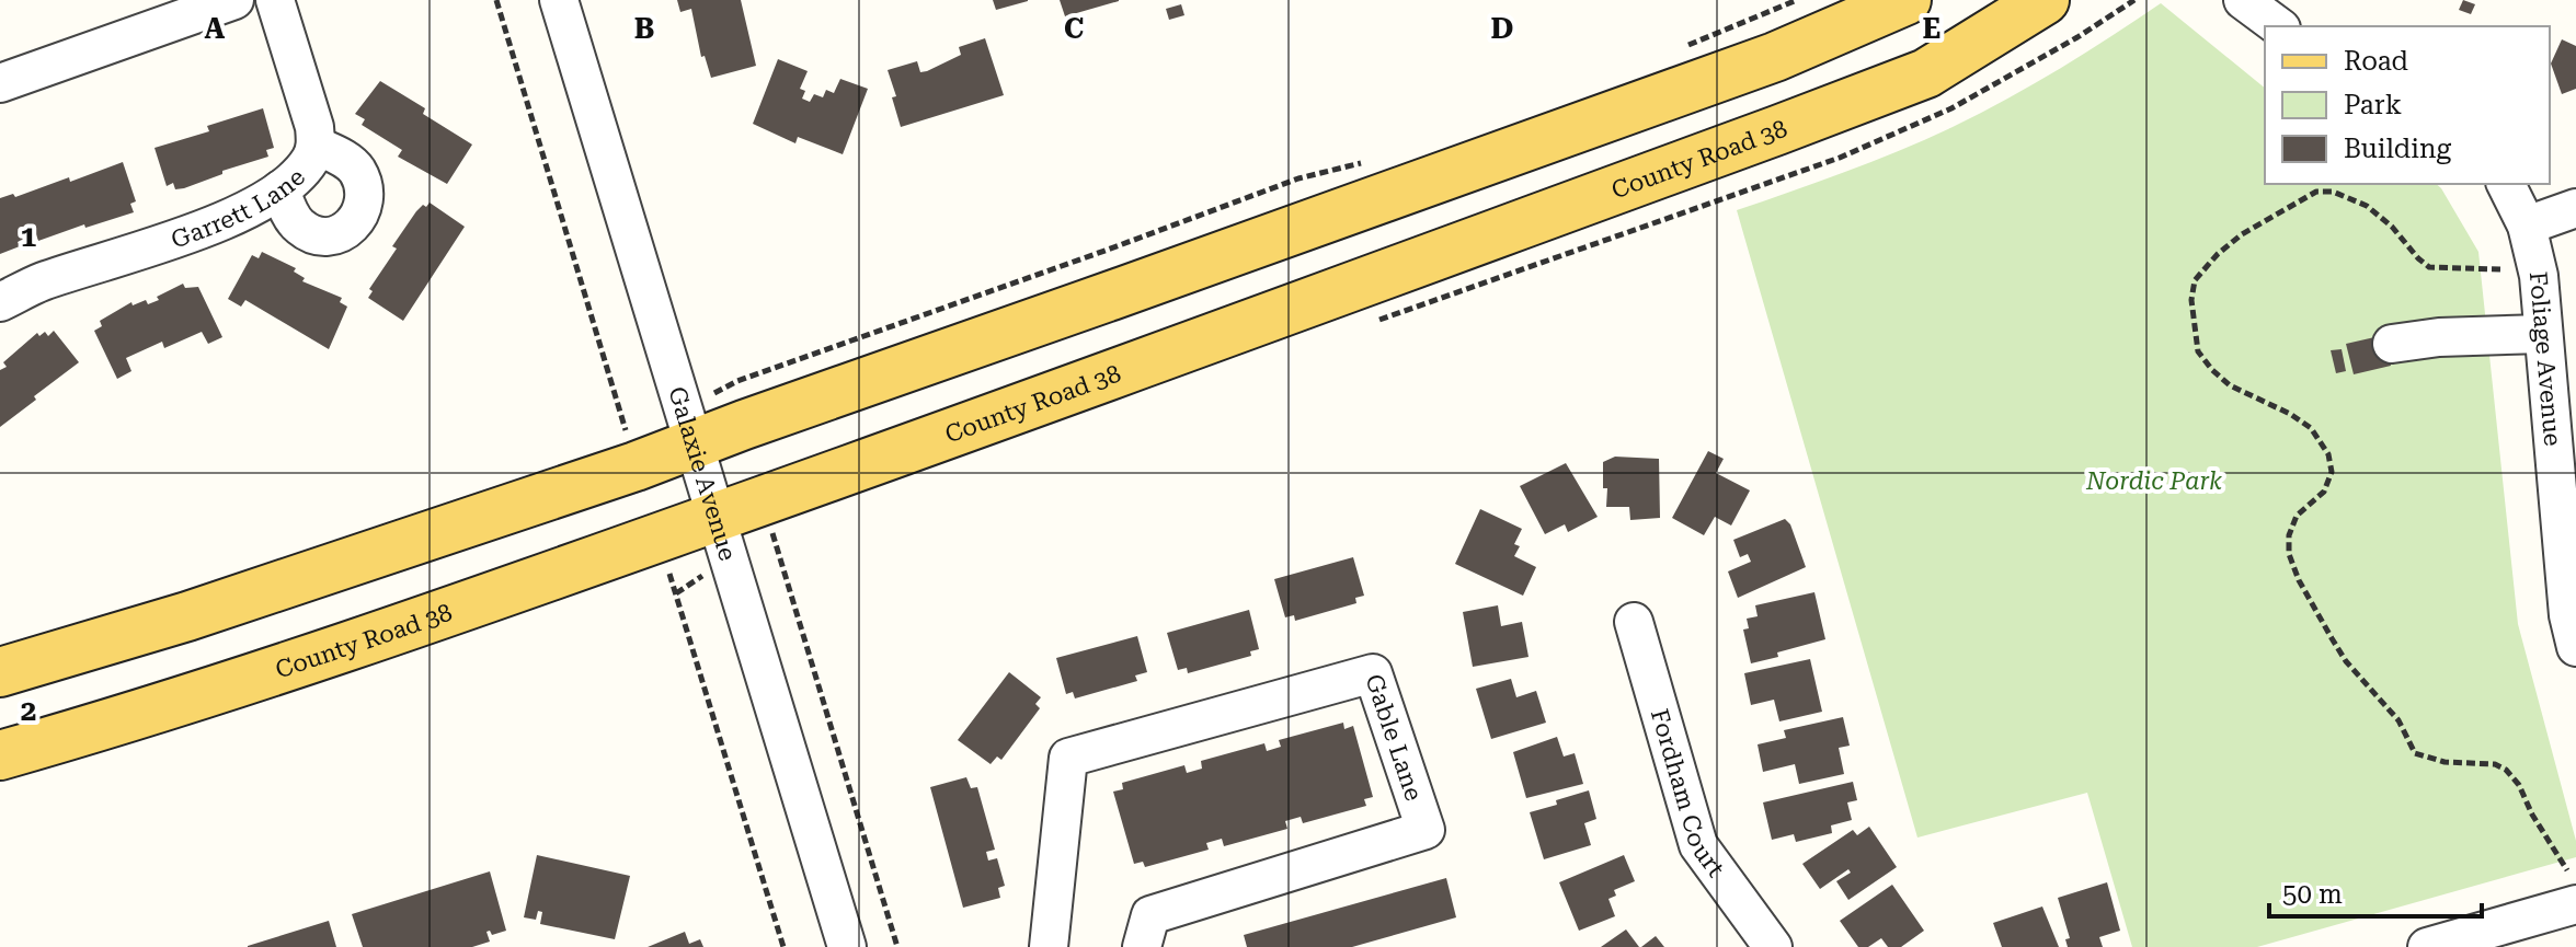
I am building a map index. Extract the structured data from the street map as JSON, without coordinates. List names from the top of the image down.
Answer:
{
  "streets": {
    "main road": ["County Road 38"],
    "street": [
      "Garrett Lane",
      "Foliage Avenue",
      "Galaxie Avenue",
      "Gable Lane",
      "Fordham Court"
    ]
  },
  "crossings": [
    ["County Road 38", "Galaxie Avenue"]
  ],
  "parks": ["Nordic Park"],
  "legend": ["Road", "Park", "Building"],
  "scale_bar": "50 m",
  "grid": {
    "columns": [
      "A",
      "B",
      "C",
      "D",
      "E"
    ],
    "rows": ["1", "2"]
  }
}
